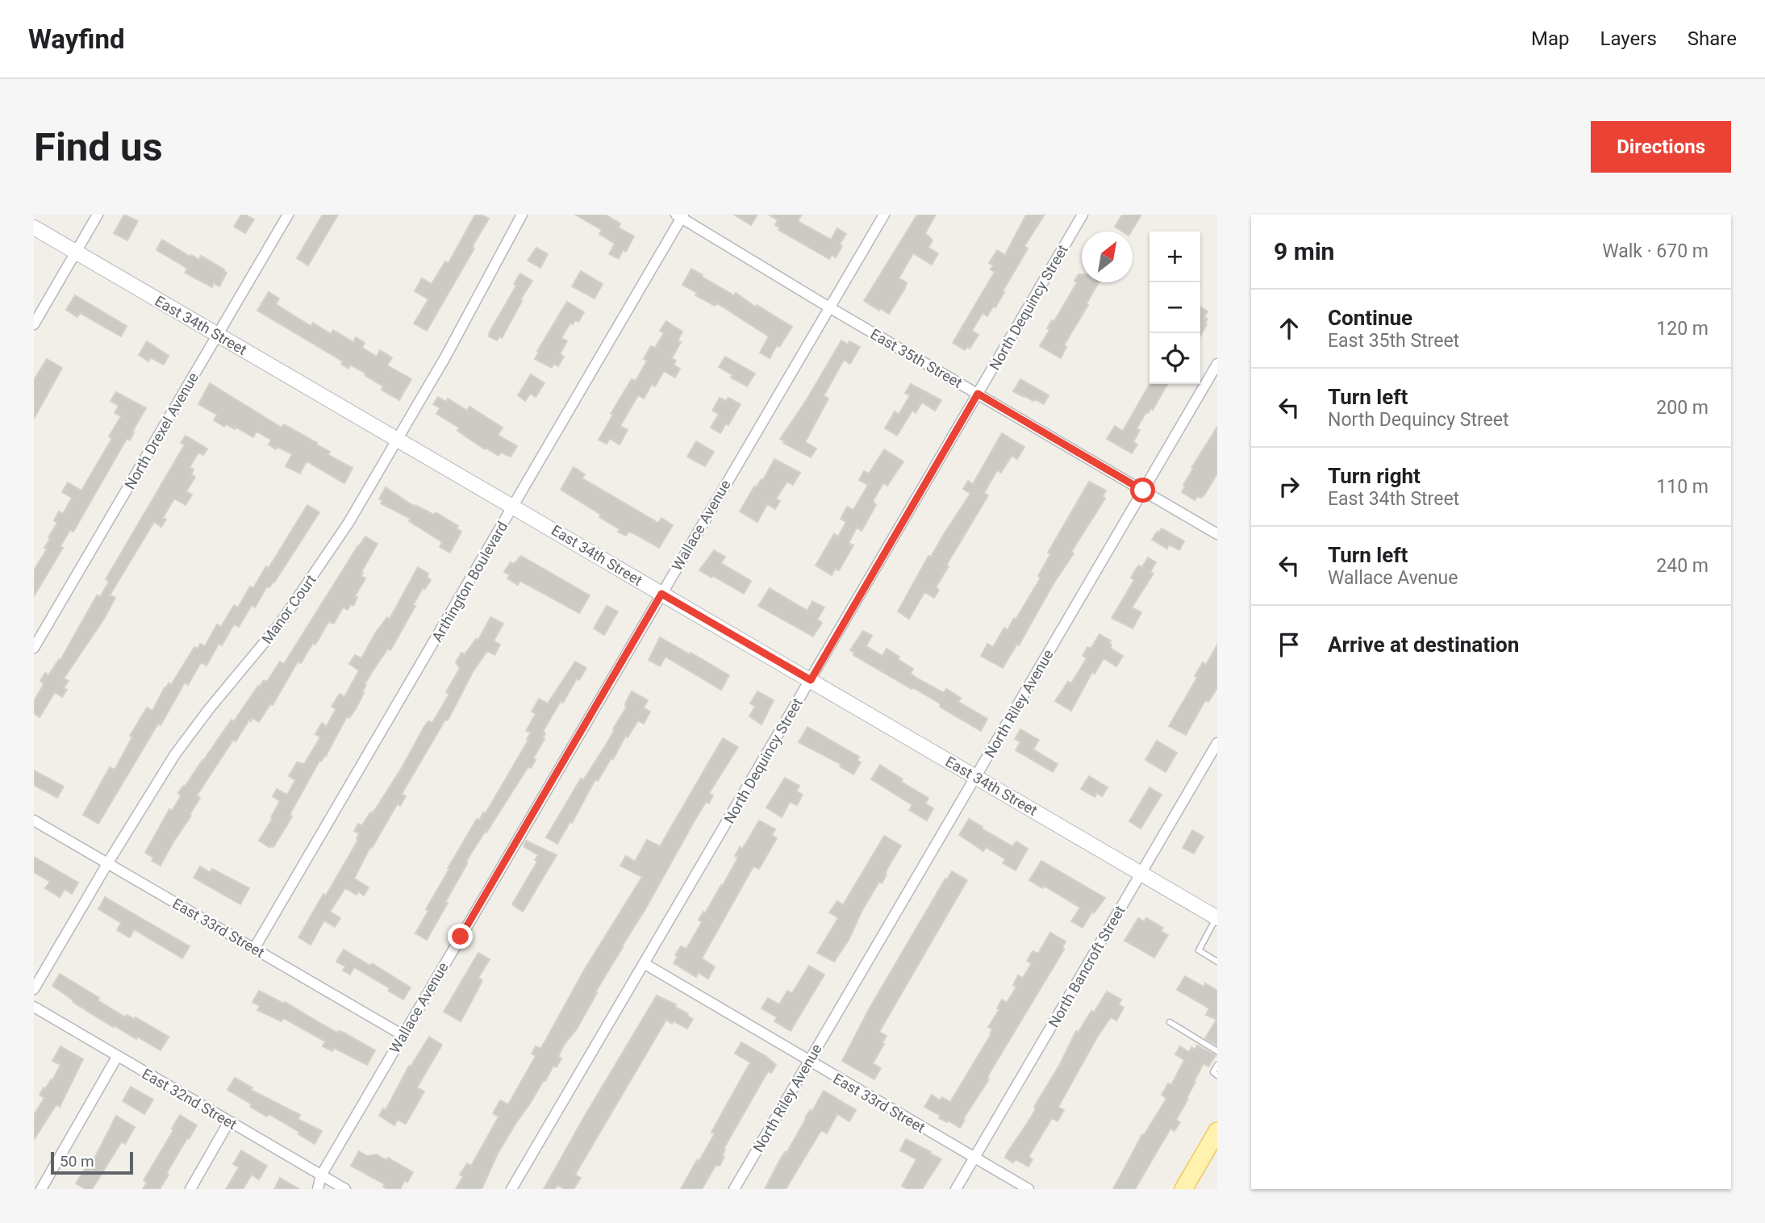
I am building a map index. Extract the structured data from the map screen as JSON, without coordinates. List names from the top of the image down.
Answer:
{
  "streets": {
    "main road": ["East 34th Street"],
    "street": [
      "North Dequincy Street",
      "East 35th Street",
      "North Drexel Avenue",
      "Wallace Avenue",
      "Arthington Boulevard",
      "Manor Court",
      "North Riley Avenue",
      "East 33rd Street",
      "North Bancroft Street",
      "East 32nd Street"
    ]
  },
  "crossings": [
    ["North Dequincy Street", "East 34th Street"],
    ["North Dequincy Street", "East 35th Street"],
    ["North Dequincy Street", "East 33rd Street"],
    ["East 34th Street", "North Drexel Avenue"],
    ["East 34th Street", "Wallace Avenue"],
    ["East 34th Street", "Arthington Boulevard"],
    ["East 34th Street", "Manor Court"],
    ["East 34th Street", "North Riley Avenue"],
    ["East 34th Street", "North Bancroft Street"],
    ["East 35th Street", "Wallace Avenue"],
    ["East 35th Street", "Arthington Boulevard"],
    ["East 35th Street", "North Riley Avenue"],
    ["Wallace Avenue", "East 33rd Street"],
    ["Wallace Avenue", "East 32nd Street"],
    ["Arthington Boulevard", "East 33rd Street"],
    ["Manor Court", "East 33rd Street"],
    ["North Riley Avenue", "East 33rd Street"],
    ["East 33rd Street", "North Bancroft Street"]
  ],
  "scale_bar": "50 m",
  "north": "top right",
  "page": {
    "header": "Wayfind",
    "nav": ["Map", "Layers", "Share"],
    "buttons": "Directions",
    "title": "Find us",
    "heading": ["9 min", "Walk · 670 m"],
    "map_buttons": ["+", "−"],
    "list": [
      ["Continue", "East 35th Street", "120 m"],
      ["Turn left", "North Dequincy Street", "200 m"],
      ["Turn right", "East 34th Street", "110 m"],
      ["Turn left", "Wallace Avenue", "240 m"],
      "Arrive at destination"
    ],
    "scale": "50 m"
  }
}
